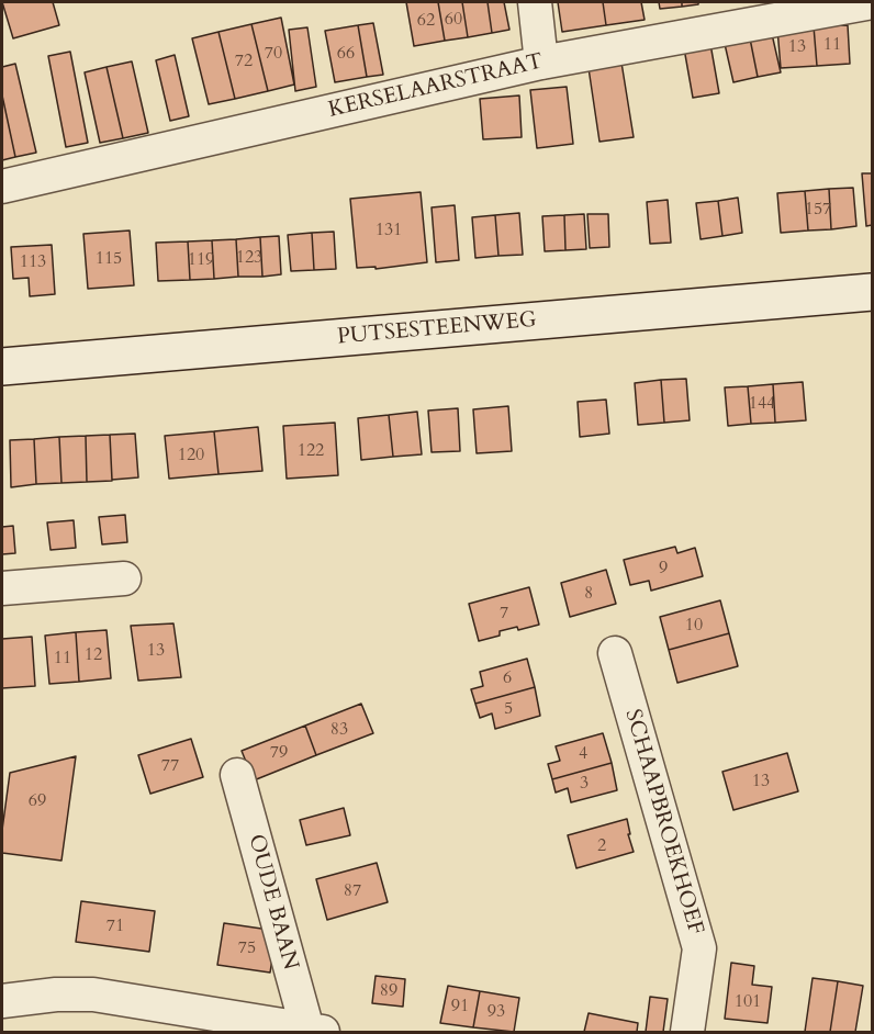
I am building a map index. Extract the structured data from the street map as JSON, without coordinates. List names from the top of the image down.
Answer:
{
  "streets": {
    "main road": ["PUTSESTEENWEG"],
    "street": ["KERSELAARSTRAAT", "SCHAAPBROEKHOEF", "OUDE BAAN"]
  },
  "house_numbers": [
    "60",
    "62",
    "11",
    "13",
    "70",
    "66",
    "72",
    "157",
    "131",
    "123",
    "115",
    "119",
    "113",
    "144",
    "122",
    "120",
    "9",
    "8",
    "7",
    "10",
    "13",
    "12",
    "11",
    "6",
    "5",
    "83",
    "79",
    "4",
    "77",
    "13",
    "3",
    "69",
    "2",
    "87",
    "71",
    "75",
    "89",
    "101",
    "91",
    "93"
  ]
}
